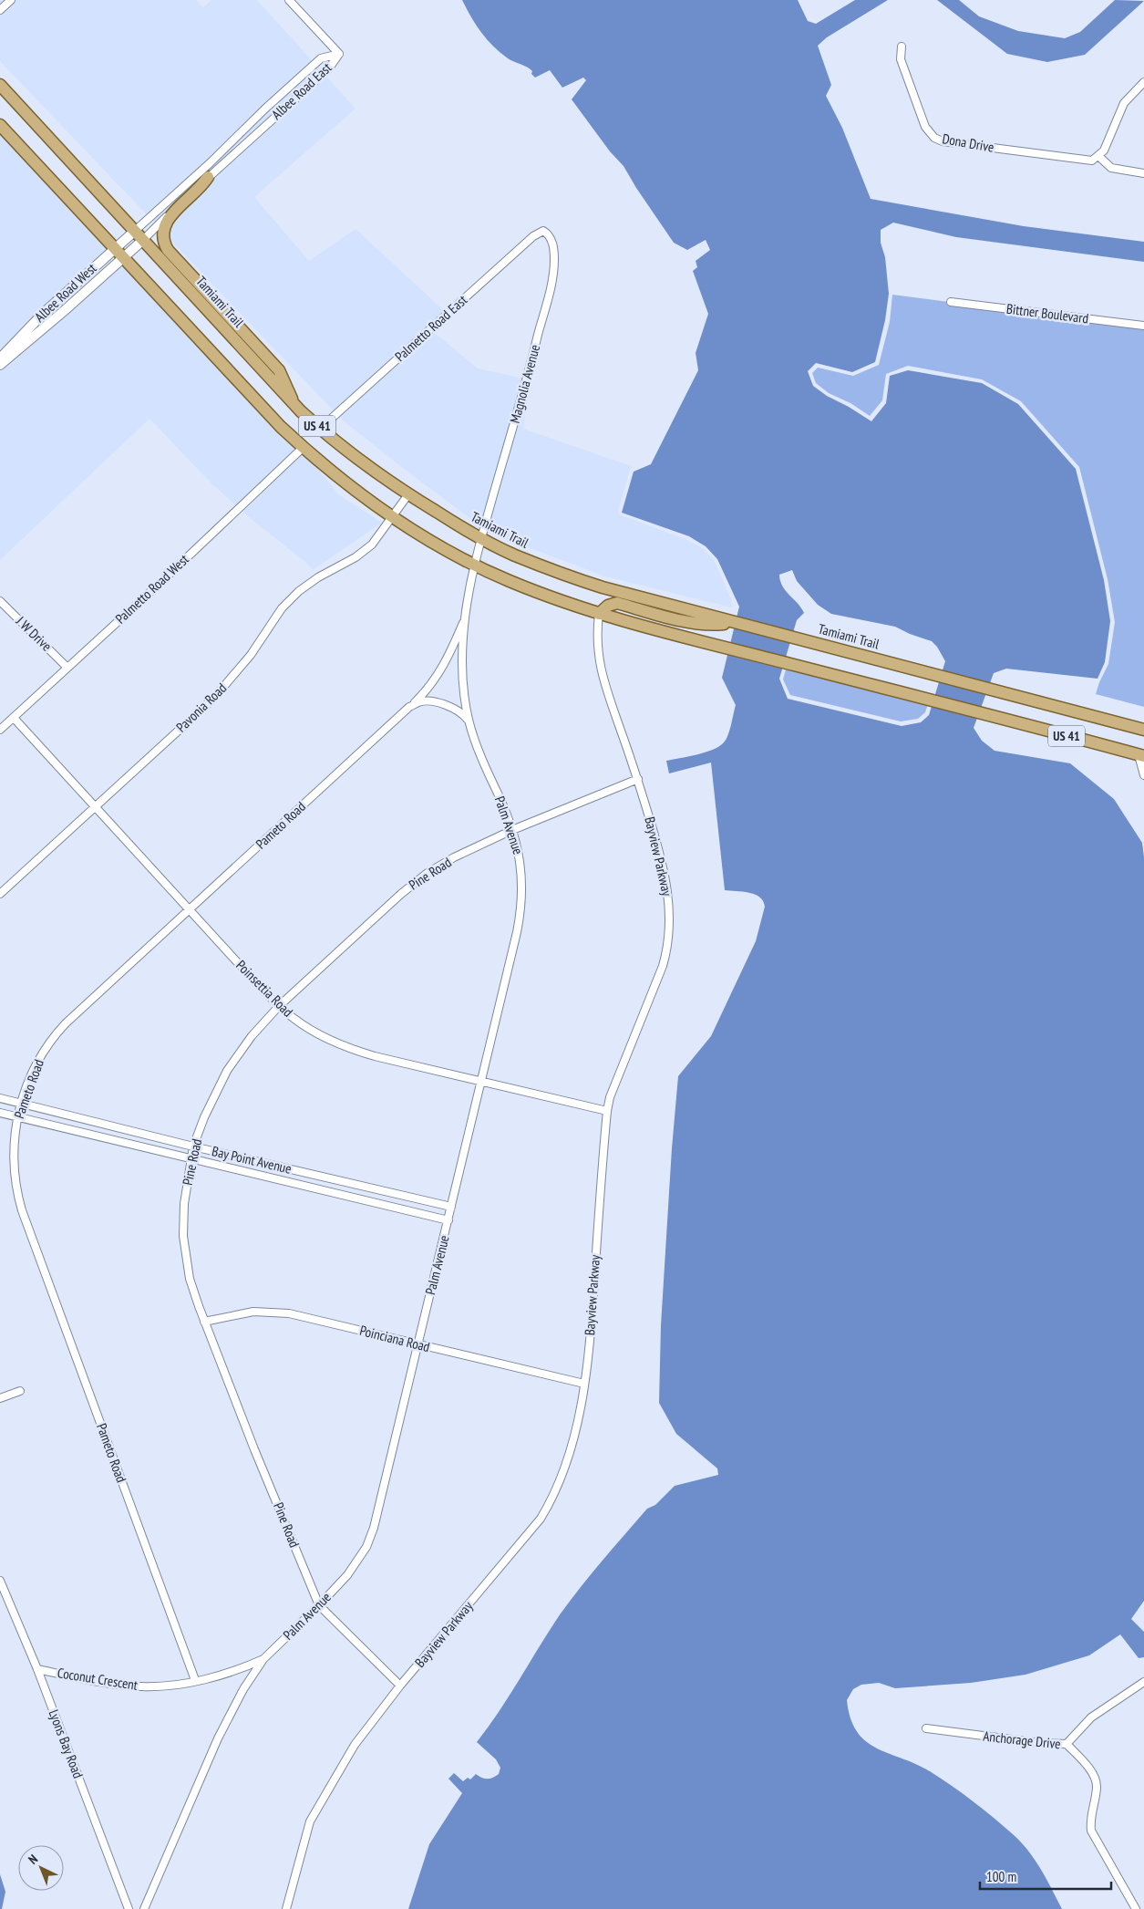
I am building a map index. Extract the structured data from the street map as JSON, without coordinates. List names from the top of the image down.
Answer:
{
  "streets": {
    "main road": ["Tamiami Trail", "US 41"],
    "street": [
      "Albee Road East",
      "Dona Drive",
      "Albee Road West",
      "Bittner Boulevard",
      "Palmetto Road East",
      "Magnolia Avenue",
      "Palmetto Road West",
      "J W Drive",
      "Pavonia Road",
      "Pameto Road",
      "Palm Avenue",
      "Bayview Parkway",
      "Pine Road",
      "Poinsettia Road",
      "Bay Point Avenue",
      "Poinciana Road",
      "Coconut Crescent",
      "Anchorage Drive",
      "Lyons Bay Road"
    ]
  },
  "crossings": [
    ["Albee Road East", "Albee Road West"],
    ["Albee Road East", "Tamiami Trail"],
    ["Albee Road East", "US 41"],
    ["Albee Road West", "Tamiami Trail"],
    ["Albee Road West", "US 41"],
    ["Tamiami Trail", "Palmetto Road East"],
    ["Tamiami Trail", "Magnolia Avenue"],
    ["Tamiami Trail", "Pavonia Road"],
    ["Palmetto Road East", "Magnolia Avenue"],
    ["Magnolia Avenue", "US 41"],
    ["Magnolia Avenue", "Palm Avenue"],
    ["US 41", "Palmetto Road West"],
    ["US 41", "Pavonia Road"],
    ["US 41", "Palm Avenue"],
    ["US 41", "Bayview Parkway"],
    ["Palmetto Road West", "J W Drive"],
    ["Palmetto Road West", "Poinsettia Road"],
    ["Pavonia Road", "Poinsettia Road"],
    ["Pameto Road", "Palm Avenue"],
    ["Pameto Road", "Poinsettia Road"],
    ["Pameto Road", "Bay Point Avenue"],
    ["Pameto Road", "Coconut Crescent"],
    ["Palm Avenue", "Pine Road"],
    ["Palm Avenue", "Poinsettia Road"],
    ["Palm Avenue", "Bay Point Avenue"],
    ["Palm Avenue", "Poinciana Road"],
    ["Palm Avenue", "Coconut Crescent"],
    ["Bayview Parkway", "Pine Road"],
    ["Bayview Parkway", "Poinsettia Road"],
    ["Bayview Parkway", "Poinciana Road"],
    ["Pine Road", "Poinsettia Road"],
    ["Pine Road", "Bay Point Avenue"],
    ["Pine Road", "Poinciana Road"],
    ["Coconut Crescent", "Lyons Bay Road"]
  ],
  "scale_bar": "100 m",
  "north": "top left"
}
